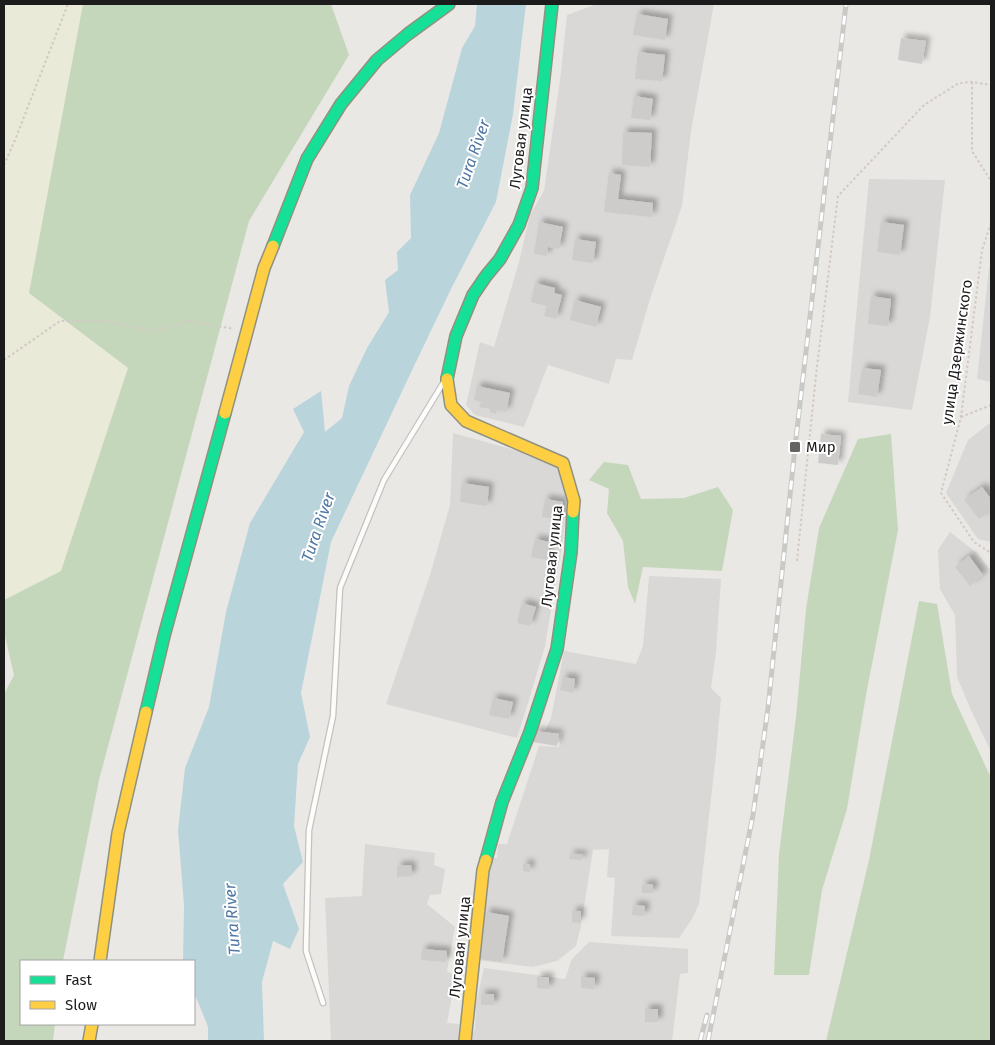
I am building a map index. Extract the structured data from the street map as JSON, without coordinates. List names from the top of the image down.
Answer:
{
  "streets": {
    "street": ["Луговая улица"],
    "path": ["улица Дзержинского"]
  },
  "water": ["Tura River"],
  "places": {
    "transit": ["Мир"]
  },
  "legend": ["Fast", "Slow"]
}
